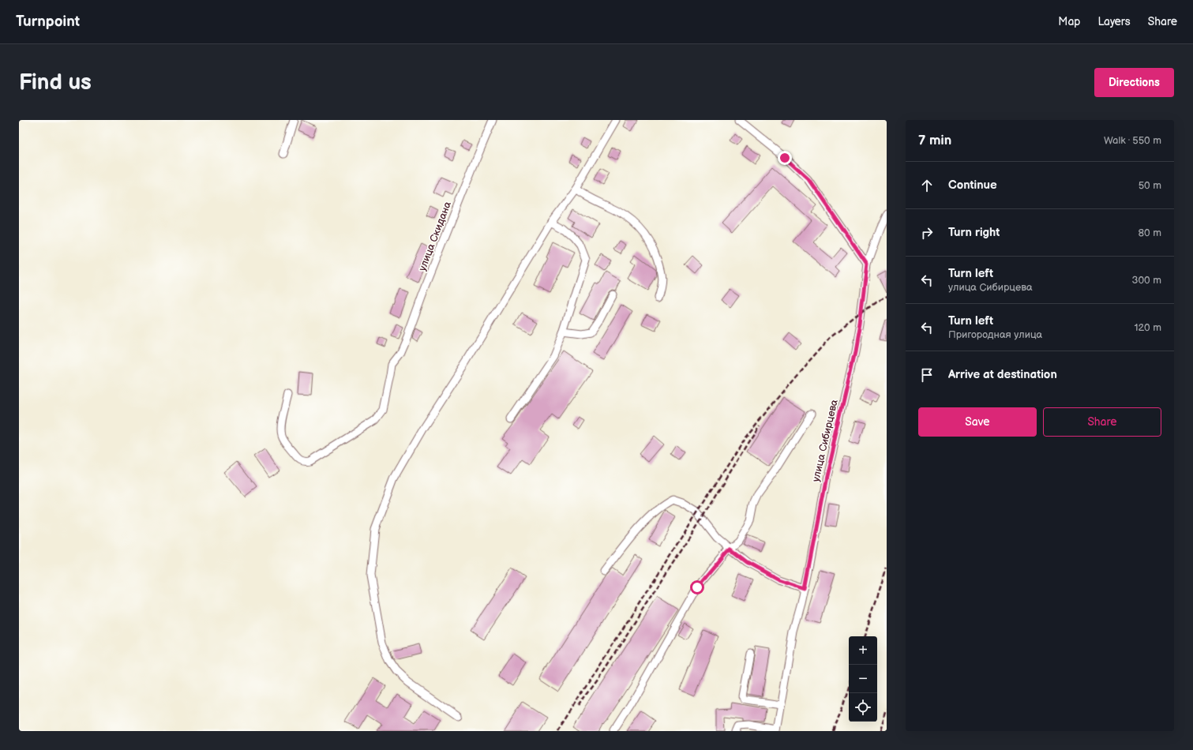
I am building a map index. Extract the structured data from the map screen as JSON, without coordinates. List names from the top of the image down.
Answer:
{
  "streets": {
    "street": ["улица Скидана", "улица Сибирцева"]
  },
  "page": {
    "header": "Turnpoint",
    "nav": ["Map", "Layers", "Share"],
    "buttons": [
      "Directions",
      ["Save", "Share"]
    ],
    "title": "Find us",
    "heading": ["7 min", "Walk · 550 m"],
    "list": [
      ["Continue", "50 m"],
      ["Turn right", "80 m"],
      ["Turn left", "улица Сибирцева", "300 m"],
      ["Turn left", "Пригородная улица", "120 m"],
      "Arrive at destination"
    ],
    "map_buttons": ["+", "−"]
  }
}
